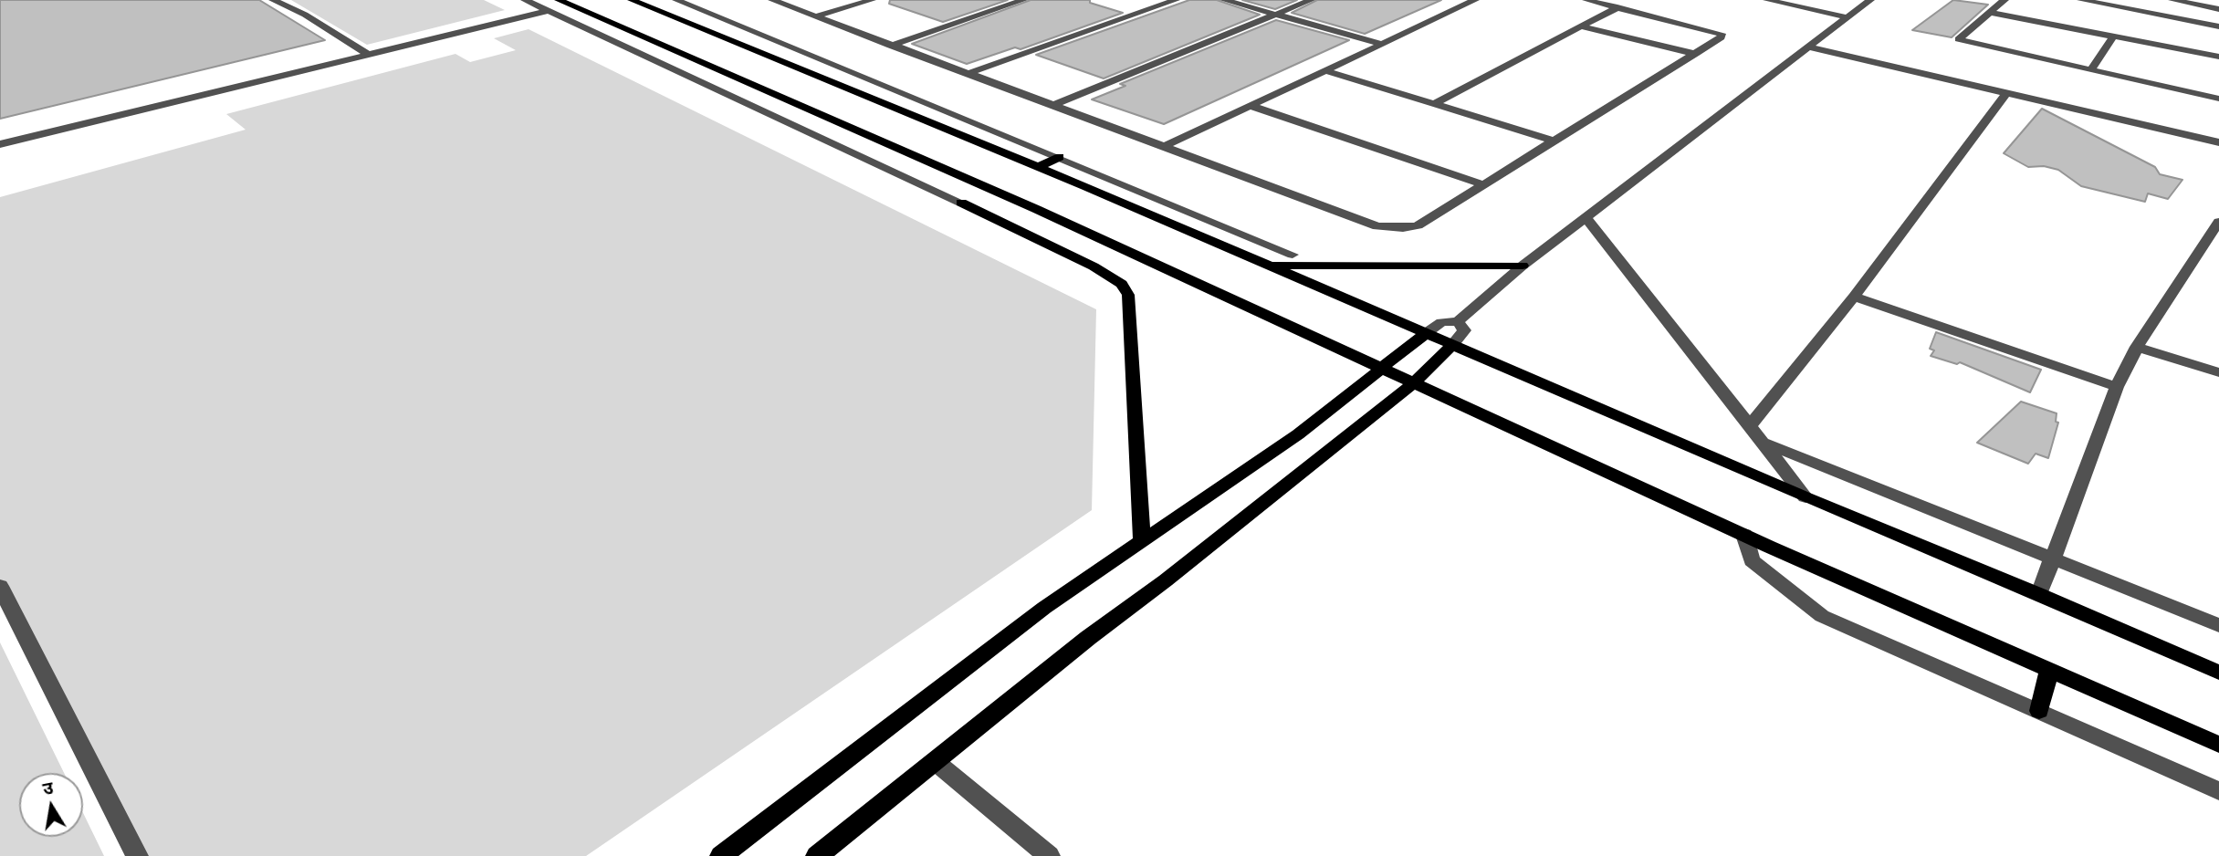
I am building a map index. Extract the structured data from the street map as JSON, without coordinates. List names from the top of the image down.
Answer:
{
  "north": "top"
}
